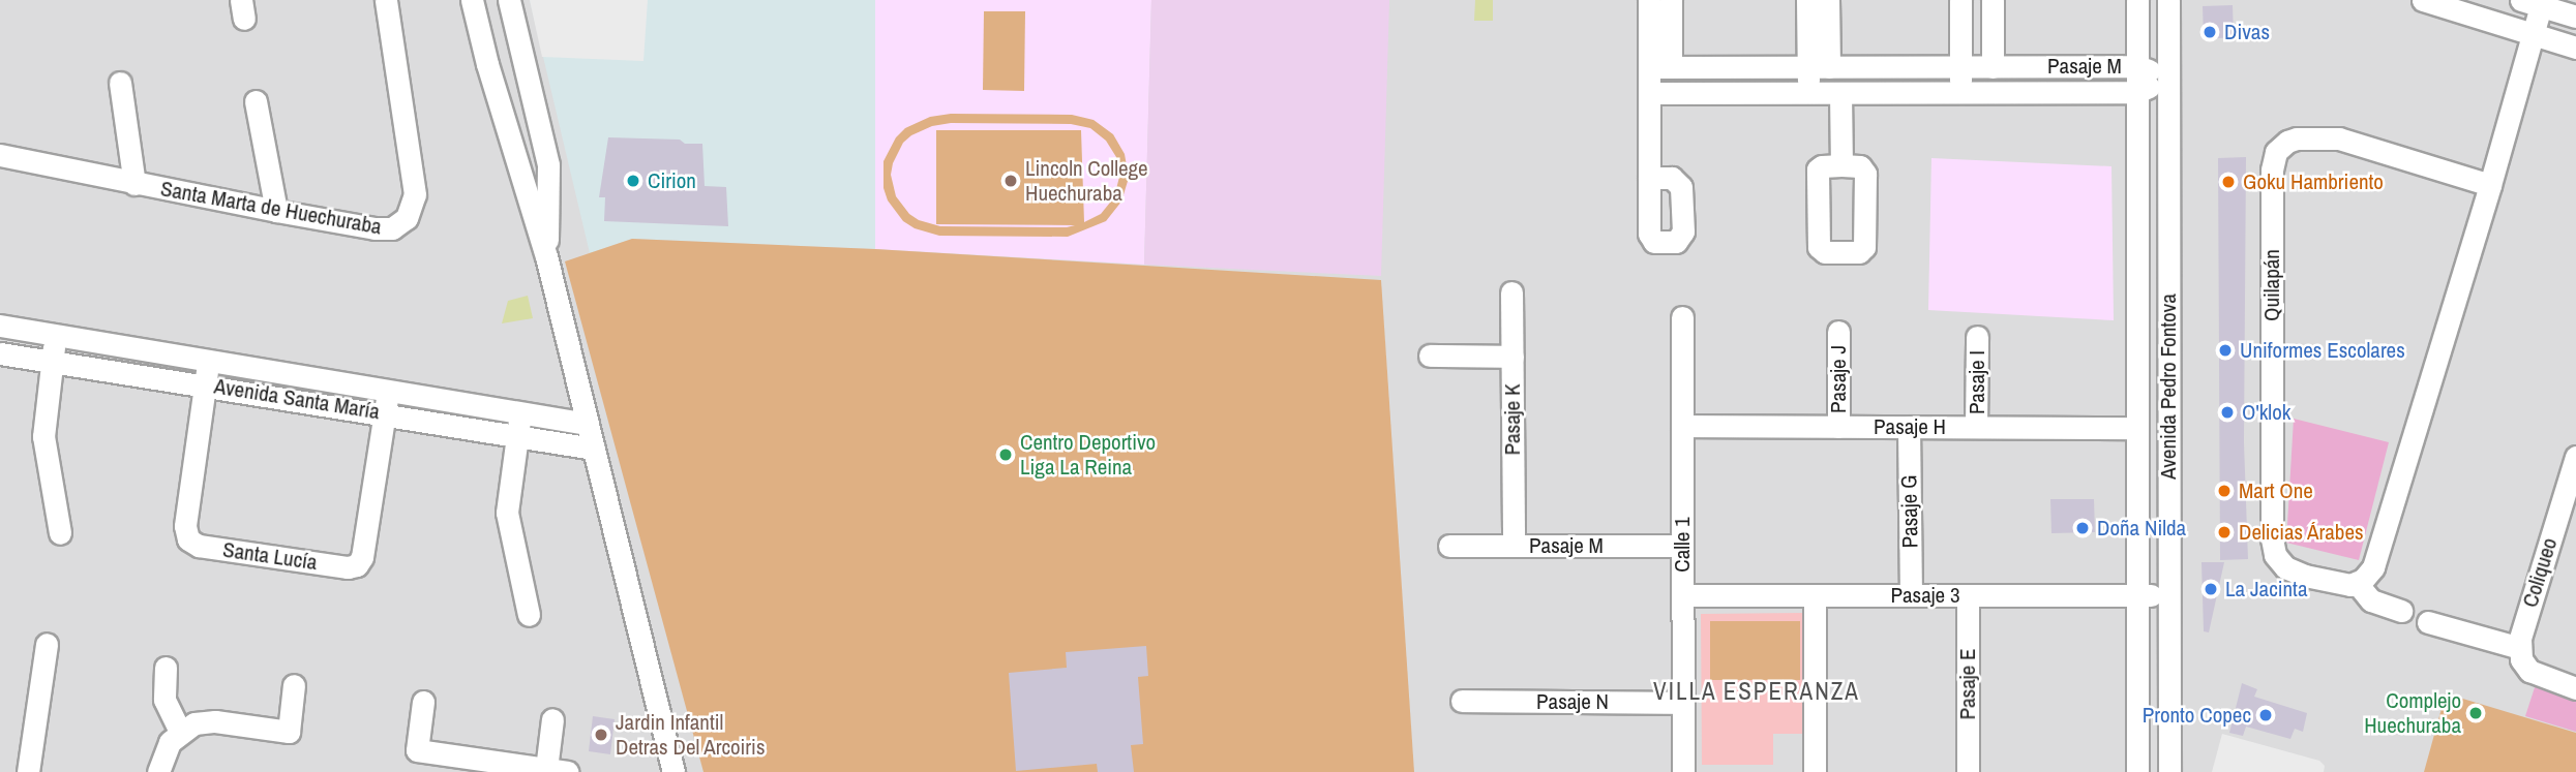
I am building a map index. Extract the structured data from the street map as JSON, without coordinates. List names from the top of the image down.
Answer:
{
  "streets": {
    "street": [
      "Pasaje M",
      "Santa Marta de Huechuraba",
      "Quilapán",
      "Pasaje J",
      "Pasaje I",
      "Avenida Pedro Fontova",
      "Avenida Santa María",
      "Pasaje K",
      "Pasaje H",
      "Pasaje G",
      "Calle 1",
      "Santa Lucía",
      "Coliqueo",
      "Pasaje 3",
      "Pasaje E",
      "Pasaje N"
    ]
  },
  "crossings": [
    ["Pasaje M", "Avenida Pedro Fontova"],
    ["Pasaje M", "Pasaje K"],
    ["Pasaje M", "Calle 1"],
    ["Pasaje J", "Pasaje H"],
    ["Pasaje I", "Pasaje H"],
    ["Avenida Pedro Fontova", "Pasaje H"],
    ["Avenida Pedro Fontova", "Pasaje 3"],
    ["Avenida Santa María", "Santa Lucía"],
    ["Pasaje H", "Pasaje G"],
    ["Pasaje H", "Calle 1"],
    ["Pasaje G", "Pasaje 3"],
    ["Calle 1", "Pasaje 3"],
    ["Calle 1", "Pasaje N"],
    ["Pasaje 3", "Pasaje E"]
  ],
  "districts": ["VILLA ESPERANZA"],
  "places": [
    "Divas",
    "Cirion",
    "Lincoln College Huechuraba",
    "Goku Hambriento",
    "Uniformes Escolares",
    "O'klok",
    "Centro Deportivo Liga La Reina",
    "Mart One",
    "Doña Nilda",
    "Delicias Árabes",
    "La Jacinta",
    "Complejo Huechuraba",
    "Pronto Copec",
    "Jardin Infantil Detras Del Arcoiris"
  ]
}
